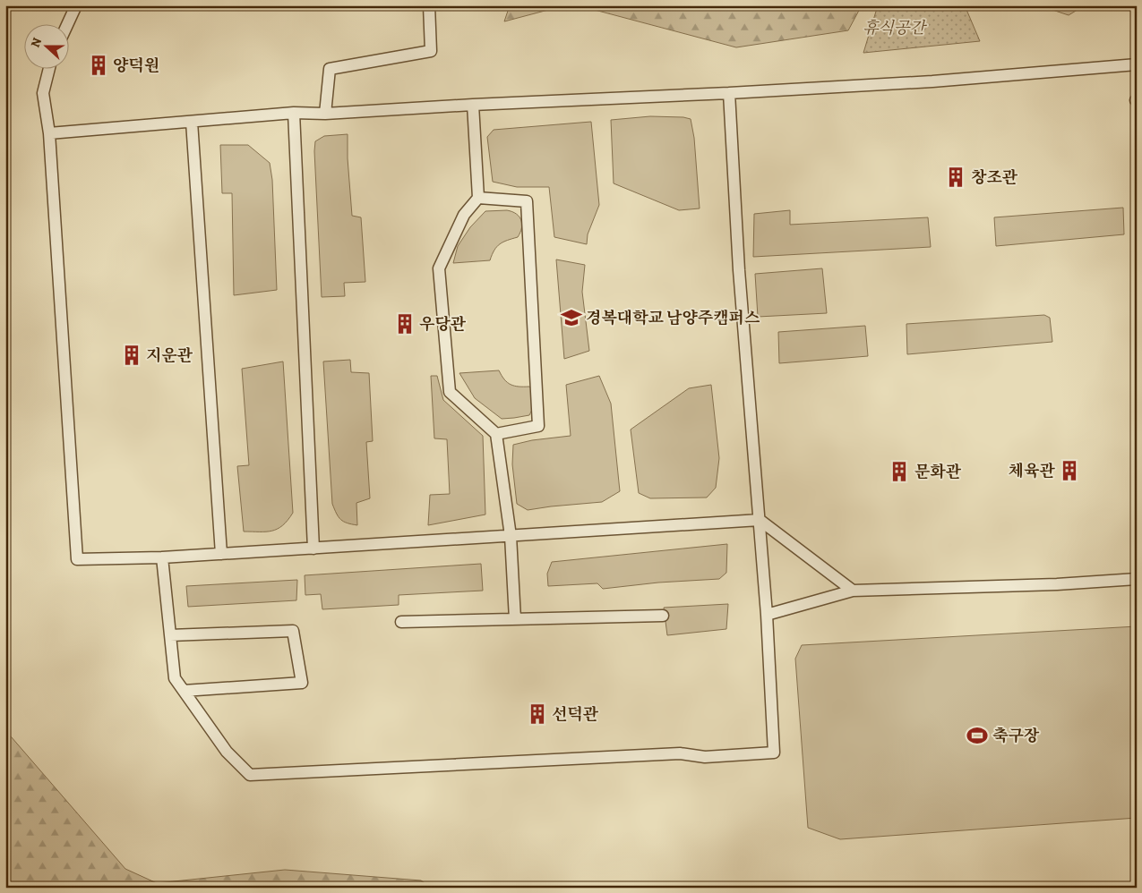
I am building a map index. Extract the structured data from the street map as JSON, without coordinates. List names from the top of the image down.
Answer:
{
  "parks": ["휴식공간"],
  "places": {
    "building": [
      "양덕원",
      "창조관",
      "우당관",
      "지운관",
      "체육관",
      "문화관",
      "선덕관"
    ],
    "school or university": ["경복대학교 남양주캠퍼스"],
    "sports": ["축구장"]
  },
  "north": "left"
}
